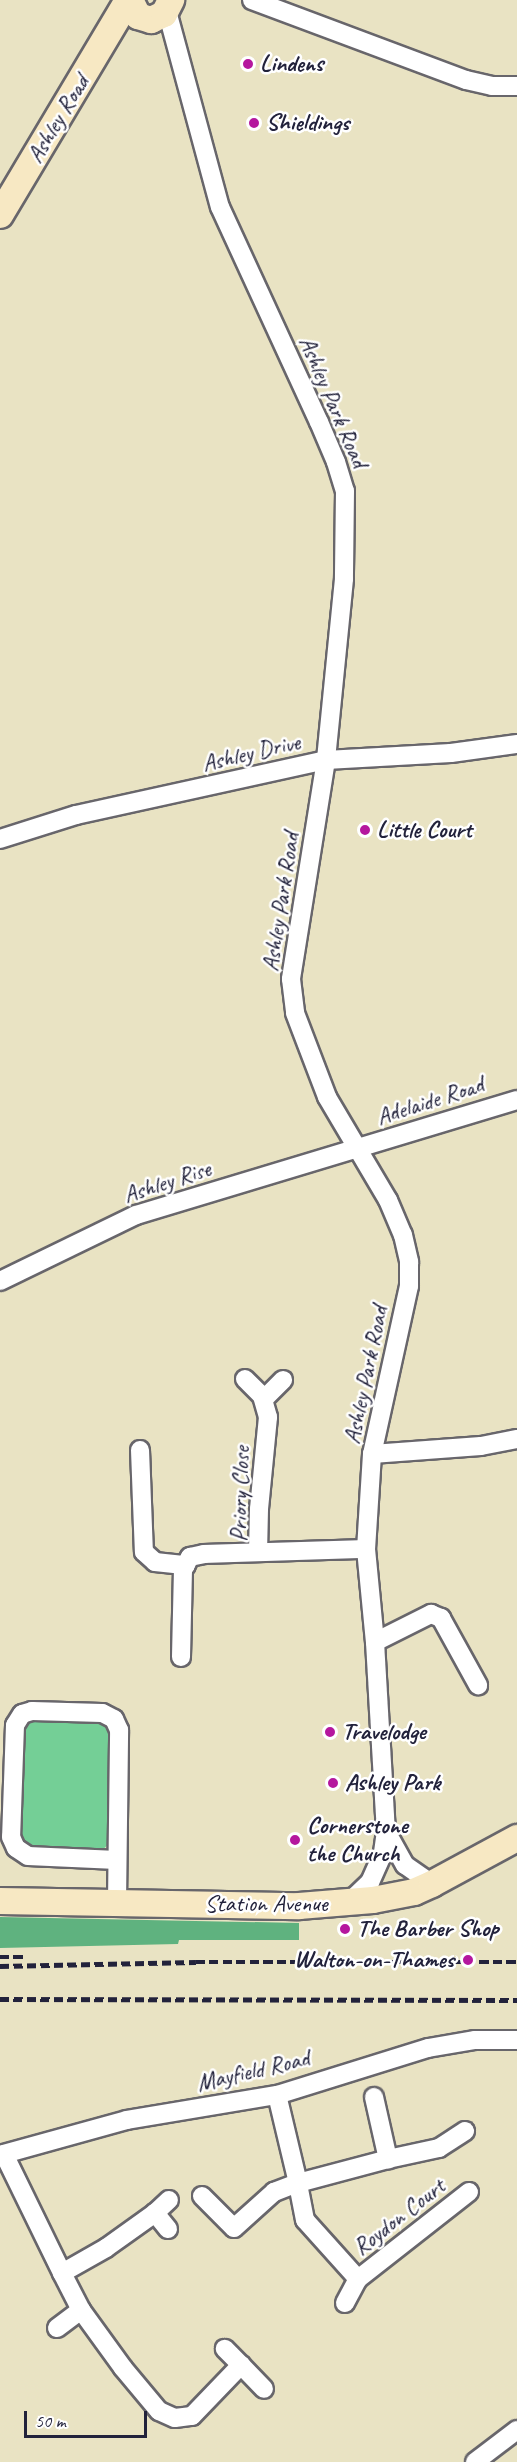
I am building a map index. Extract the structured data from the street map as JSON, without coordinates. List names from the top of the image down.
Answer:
{
  "streets": {
    "street": [
      "Ashley Road",
      "Ashley Park Road",
      "Ashley Drive",
      "Adelaide Road",
      "Ashley Rise",
      "Priory Close",
      "Station Avenue",
      "Mayfield Road",
      "Roydon Court"
    ]
  },
  "crossings": [
    ["Ashley Road", "Ashley Park Road"],
    ["Ashley Park Road", "Ashley Drive"],
    ["Ashley Park Road", "Adelaide Road"],
    ["Ashley Park Road", "Ashley Rise"],
    ["Ashley Park Road", "Priory Close"],
    ["Ashley Park Road", "Station Avenue"],
    ["Adelaide Road", "Ashley Rise"],
    ["Mayfield Road", "Roydon Court"]
  ],
  "places": [
    "Lindens",
    "Shieldings",
    "Little Court",
    "Travelodge",
    "Ashley Park",
    "Cornerstone the Church",
    "The Barber Shop",
    "Walton-on-Thames"
  ],
  "scale_bar": "50 m"
}
